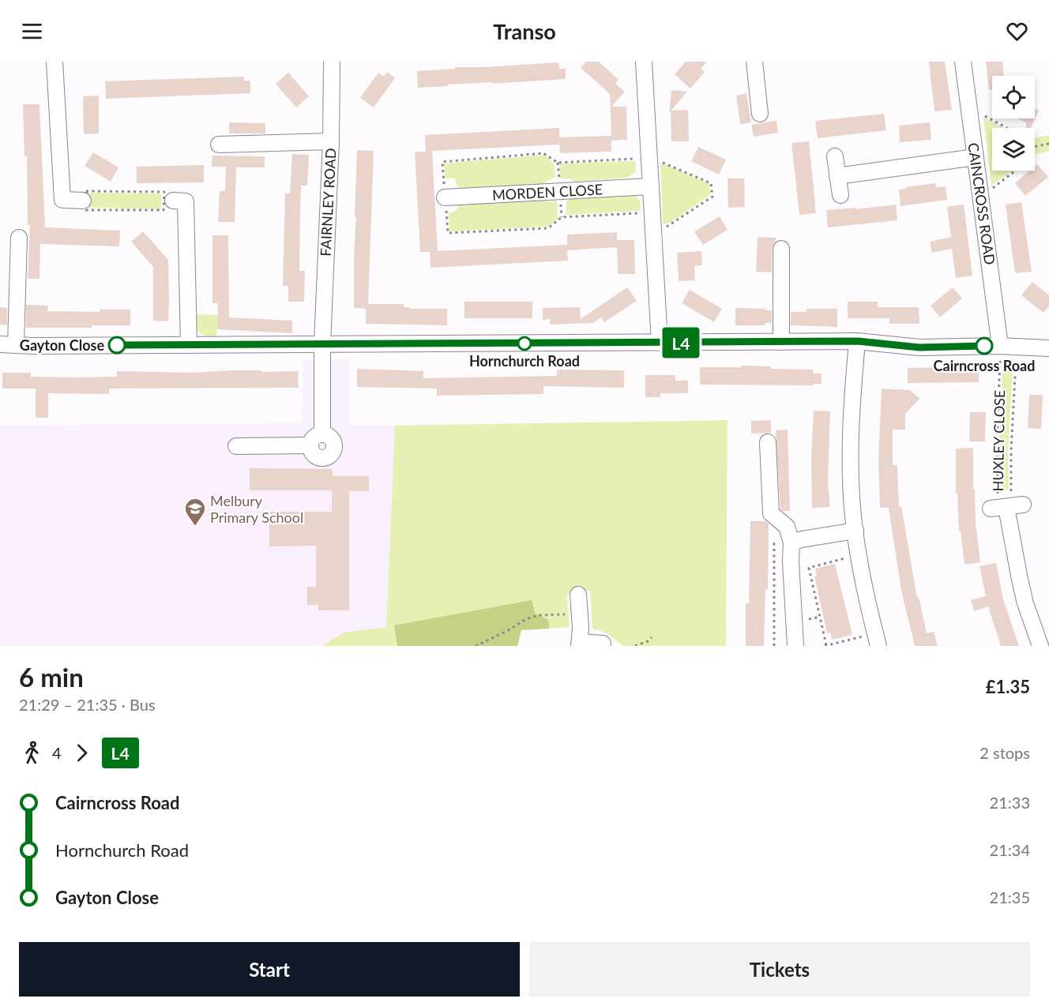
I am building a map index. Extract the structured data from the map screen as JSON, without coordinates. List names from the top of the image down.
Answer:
{
  "streets": {
    "street": [
      "MORDEN CLOSE",
      "FAIRNLEY ROAD",
      "CAINCROSS ROAD",
      "HUXLEY CLOSE"
    ]
  },
  "crossings": [
    ["CAINCROSS ROAD", "HUXLEY CLOSE"]
  ],
  "places": {
    "other": ["Hornchurch Road", "Gayton Close", "Cairncross Road"],
    "school or university": ["Melbury Primary School"]
  },
  "lines": ["bus line L4"],
  "page": {
    "header": "Transo",
    "on_map": "L4",
    "heading": ["6 min", "21:29 – 21:35 · Bus", "£1.35"],
    "legs": ["4", "L4", "2 stops"],
    "list": [
      {
        "name": "Cairncross Road",
        "value": "21:33"
      },
      {
        "name": "Hornchurch Road",
        "value": "21:34"
      },
      {
        "name": "Gayton Close",
        "value": "21:35"
      }
    ],
    "buttons": ["Start", "Tickets"]
  }
}
